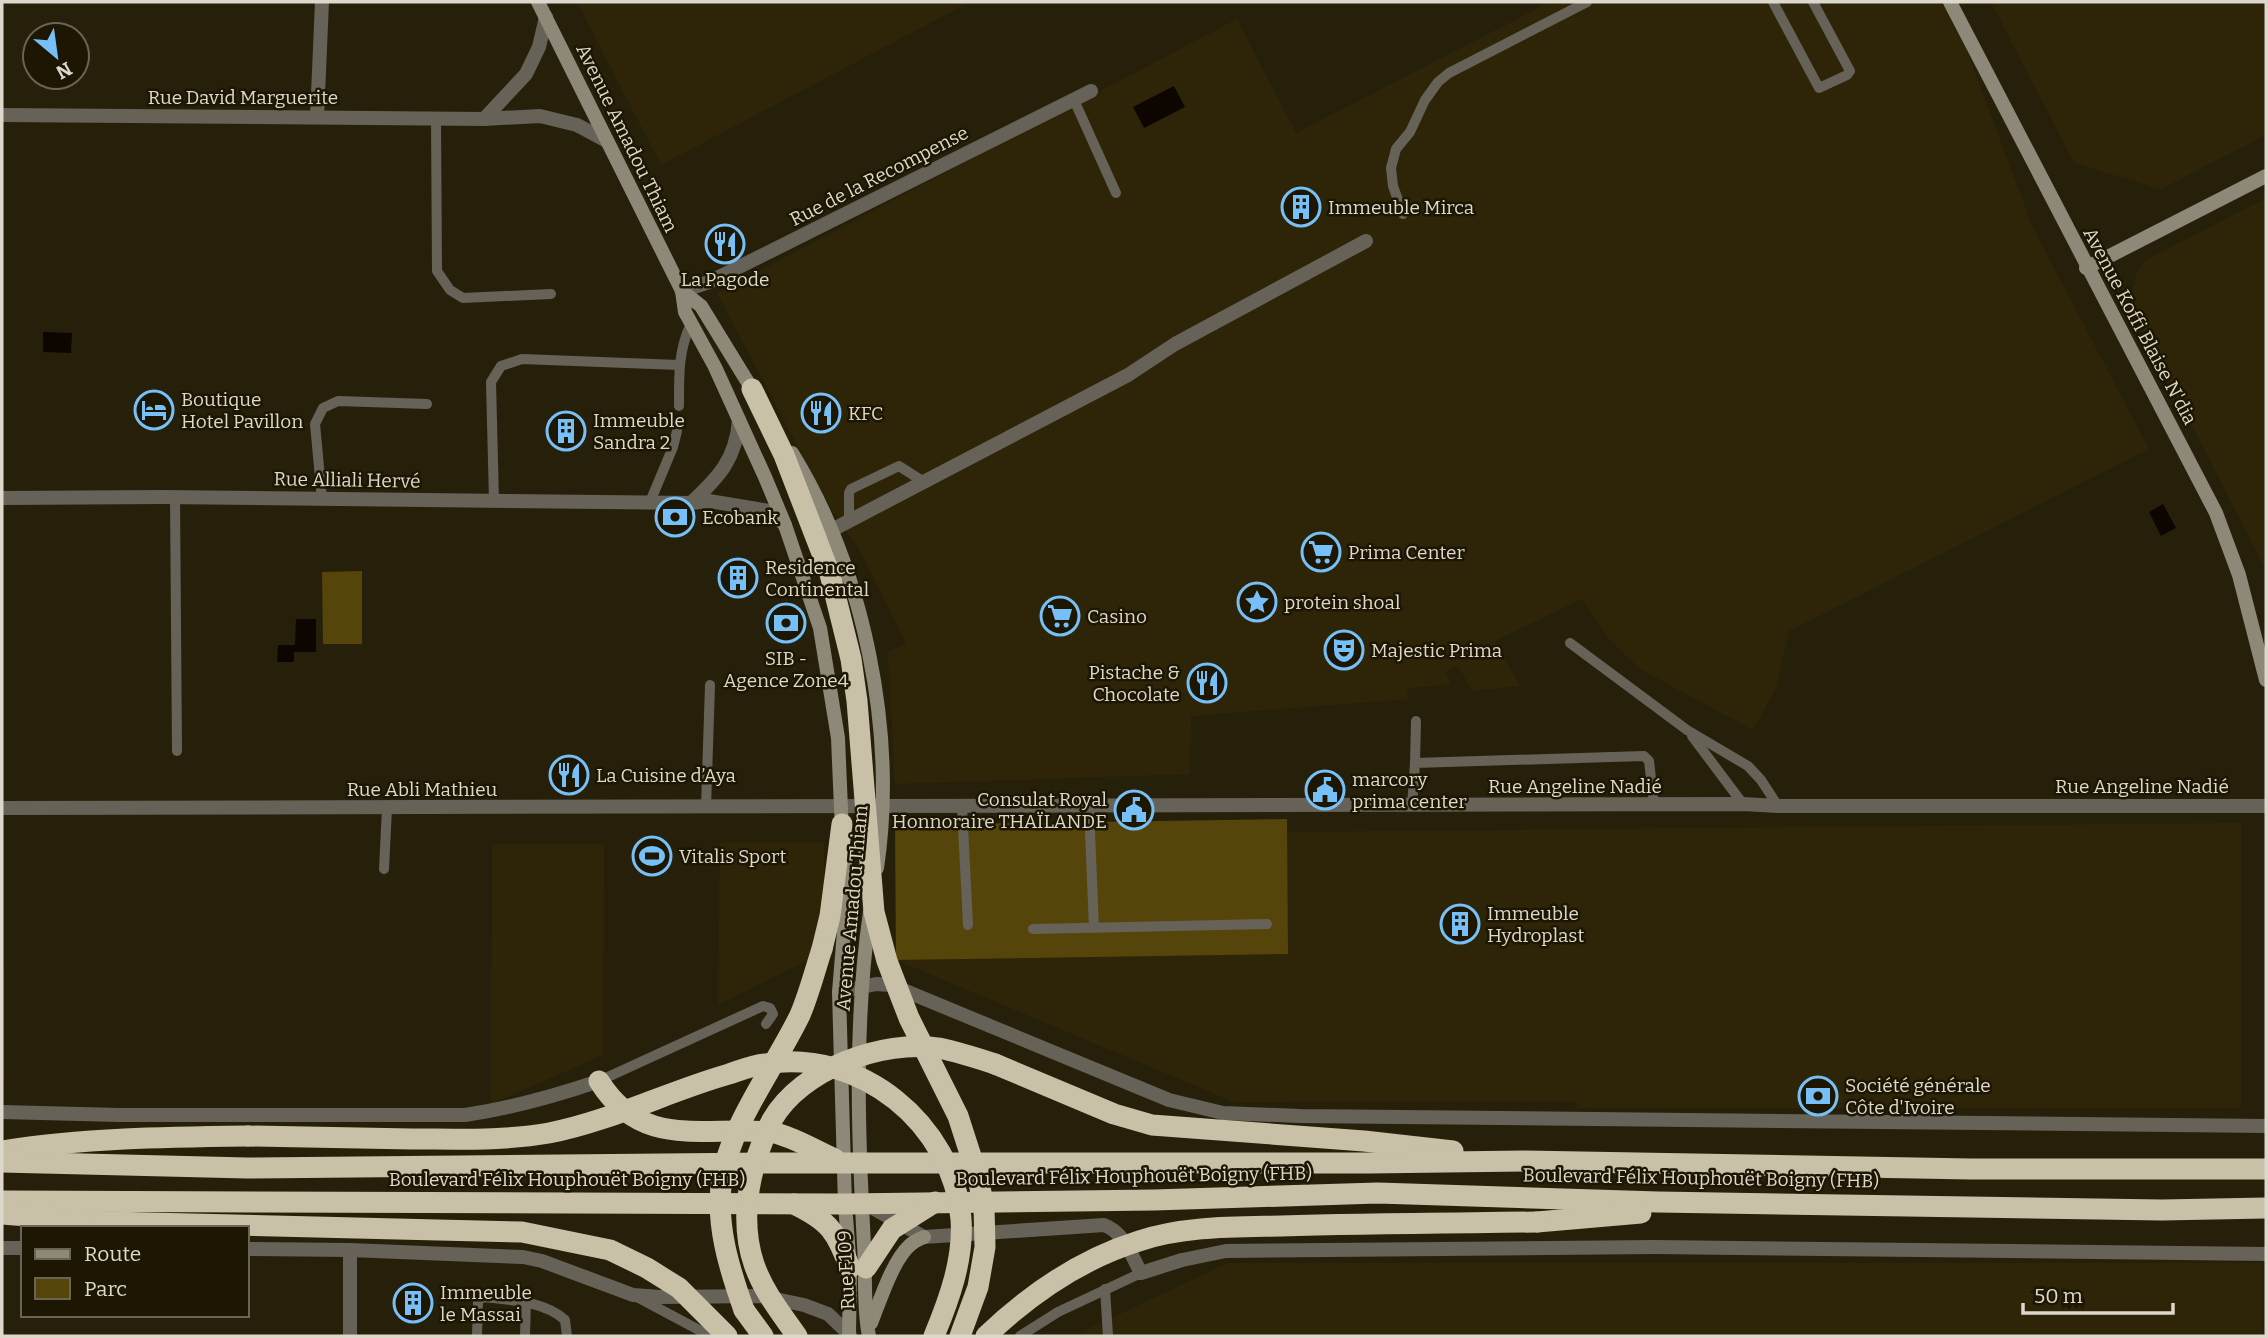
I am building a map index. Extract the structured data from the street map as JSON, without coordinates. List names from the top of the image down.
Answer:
{
  "streets": {
    "highway": ["Boulevard Félix Houphouët Boigny (FHB)"],
    "main road": ["Avenue Amadou Thiam", "Avenue Koffi Blaise N'dia", "Rue F109"],
    "street": [
      "Rue David Marguerite",
      "Rue de la Recompense",
      "Rue Alliali Hervé",
      "Rue Angeline Nadié",
      "Rue Abli Mathieu"
    ]
  },
  "crossings": [
    ["Rue David Marguerite", "Avenue Amadou Thiam"],
    ["Avenue Amadou Thiam", "Rue de la Recompense"],
    ["Avenue Amadou Thiam", "Rue Alliali Hervé"],
    ["Avenue Amadou Thiam", "Rue Angeline Nadié"],
    ["Avenue Amadou Thiam", "Rue Abli Mathieu"],
    ["Avenue Amadou Thiam", "Boulevard Félix Houphouët Boigny (FHB)"],
    ["Avenue Amadou Thiam", "Rue F109"],
    ["Rue Angeline Nadié", "Rue Abli Mathieu"]
  ],
  "places": {
    "building": [
      "Immeuble Mirca",
      "Immeuble Sandra 2",
      "Residence Continental",
      "Immeuble Hydroplast",
      "Immeuble le Massai"
    ],
    "restaurant": [
      "La Pagode",
      "KFC",
      "Pistache & Chocolate",
      "La Cuisine d’Aya"
    ],
    "hotel": ["Boutique Hotel Pavillon"],
    "bank": ["Ecobank", "SIB - Agence Zone4", "Société générale Côte d'Ivoire"],
    "supermarket": ["Prima Center", "Casino"],
    "place": ["protein shoal"],
    "theatre": ["Majestic Prima"],
    "public building": ["marcory prima center", "Consulat Royal Honnoraire THAÏLANDE"],
    "sports": ["Vitalis Sport"]
  },
  "legend": ["Route", "Parc"],
  "scale_bar": "50 m",
  "north": "bottom right"
}
